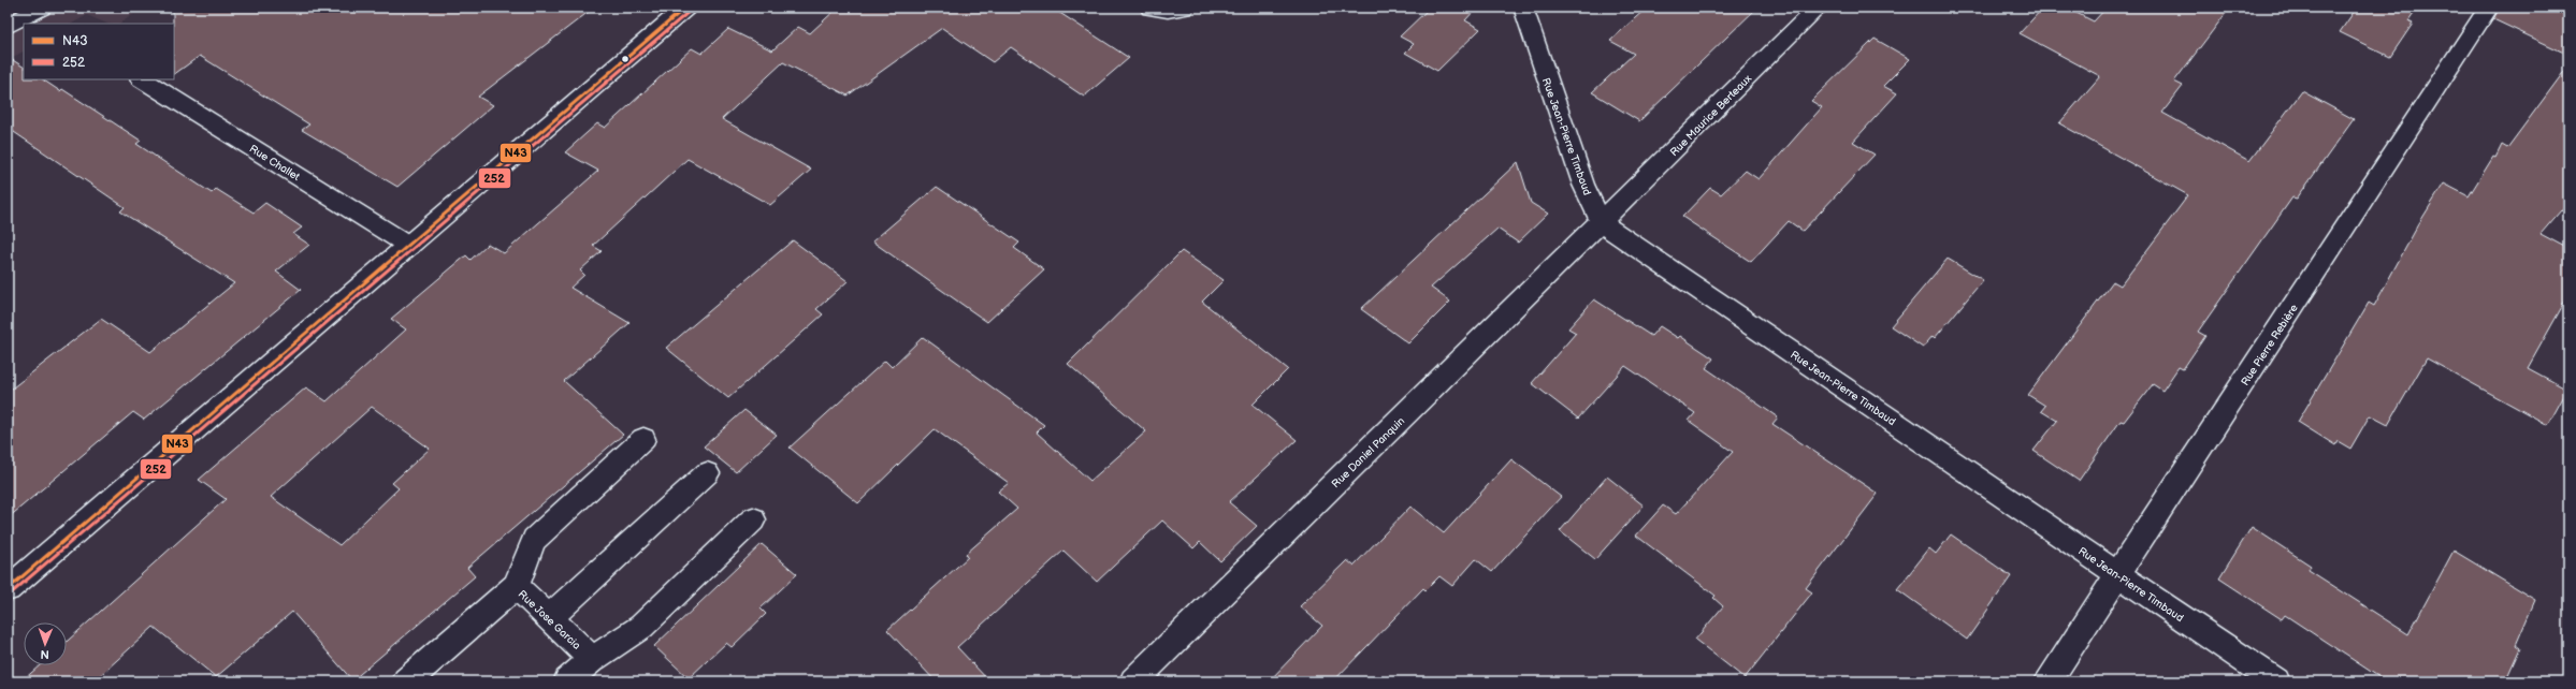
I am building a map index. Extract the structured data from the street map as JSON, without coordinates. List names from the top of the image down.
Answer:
{
  "streets": {
    "street": [
      "Rue Maurice Berteaux",
      "Rue Jean-Pierre Timbaud",
      "Rue Challet",
      "Rue Pierre Rebière",
      "Rue Daniel Panquin",
      "Rue Jose Garcia"
    ]
  },
  "crossings": [
    ["Rue Maurice Berteaux", "Rue Jean-Pierre Timbaud"],
    ["Rue Maurice Berteaux", "Rue Daniel Panquin"],
    ["Rue Jean-Pierre Timbaud", "Rue Pierre Rebière"],
    ["Rue Jean-Pierre Timbaud", "Rue Daniel Panquin"]
  ],
  "lines": ["transit line N43", "transit line 252"],
  "legend": ["N43", "252"],
  "north": "bottom"
}
